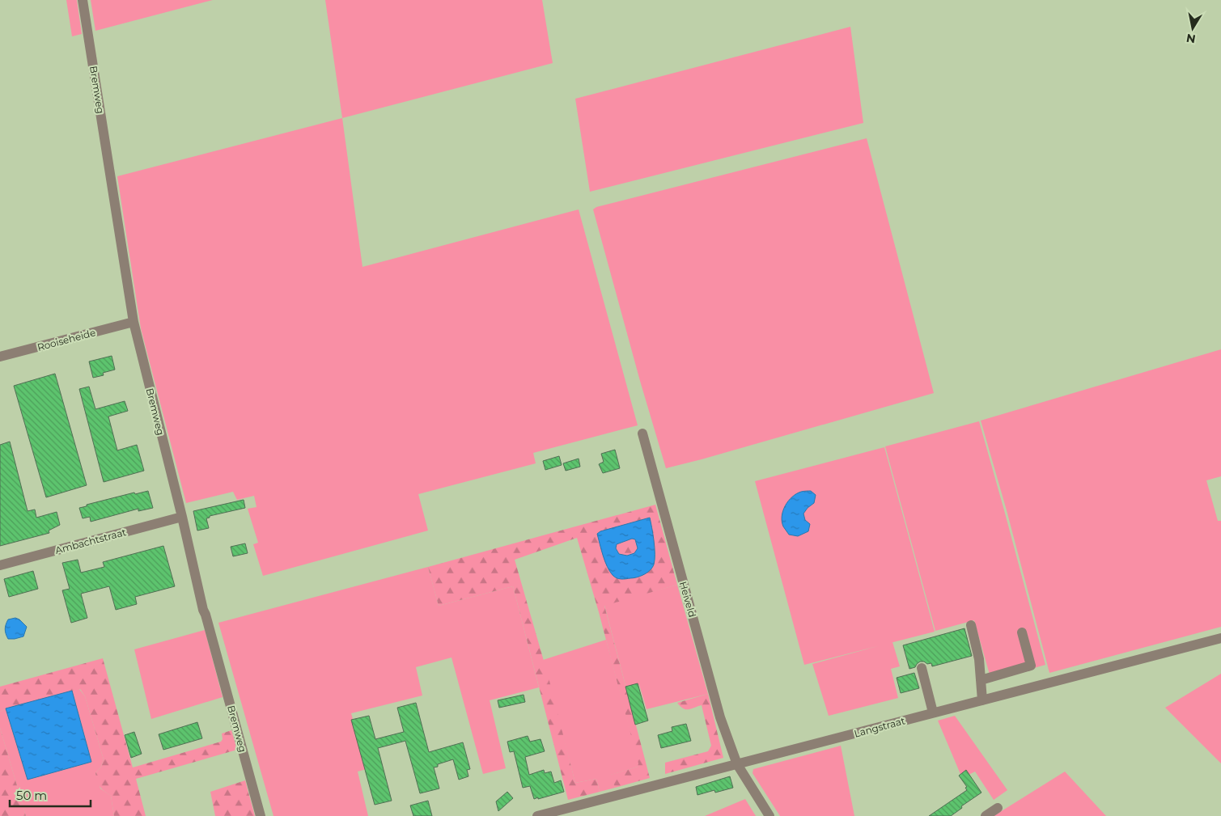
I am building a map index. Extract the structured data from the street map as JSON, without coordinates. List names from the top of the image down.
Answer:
{
  "streets": {
    "street": [
      "Bremweg",
      "Rooiseheide",
      "Ambachtstraat",
      "Heiveld",
      "Langstraat"
    ]
  },
  "crossings": [
    ["Bremweg", "Rooiseheide"],
    ["Bremweg", "Ambachtstraat"],
    ["Heiveld", "Langstraat"]
  ],
  "scale_bar": "50 m",
  "north": "bottom"
}
